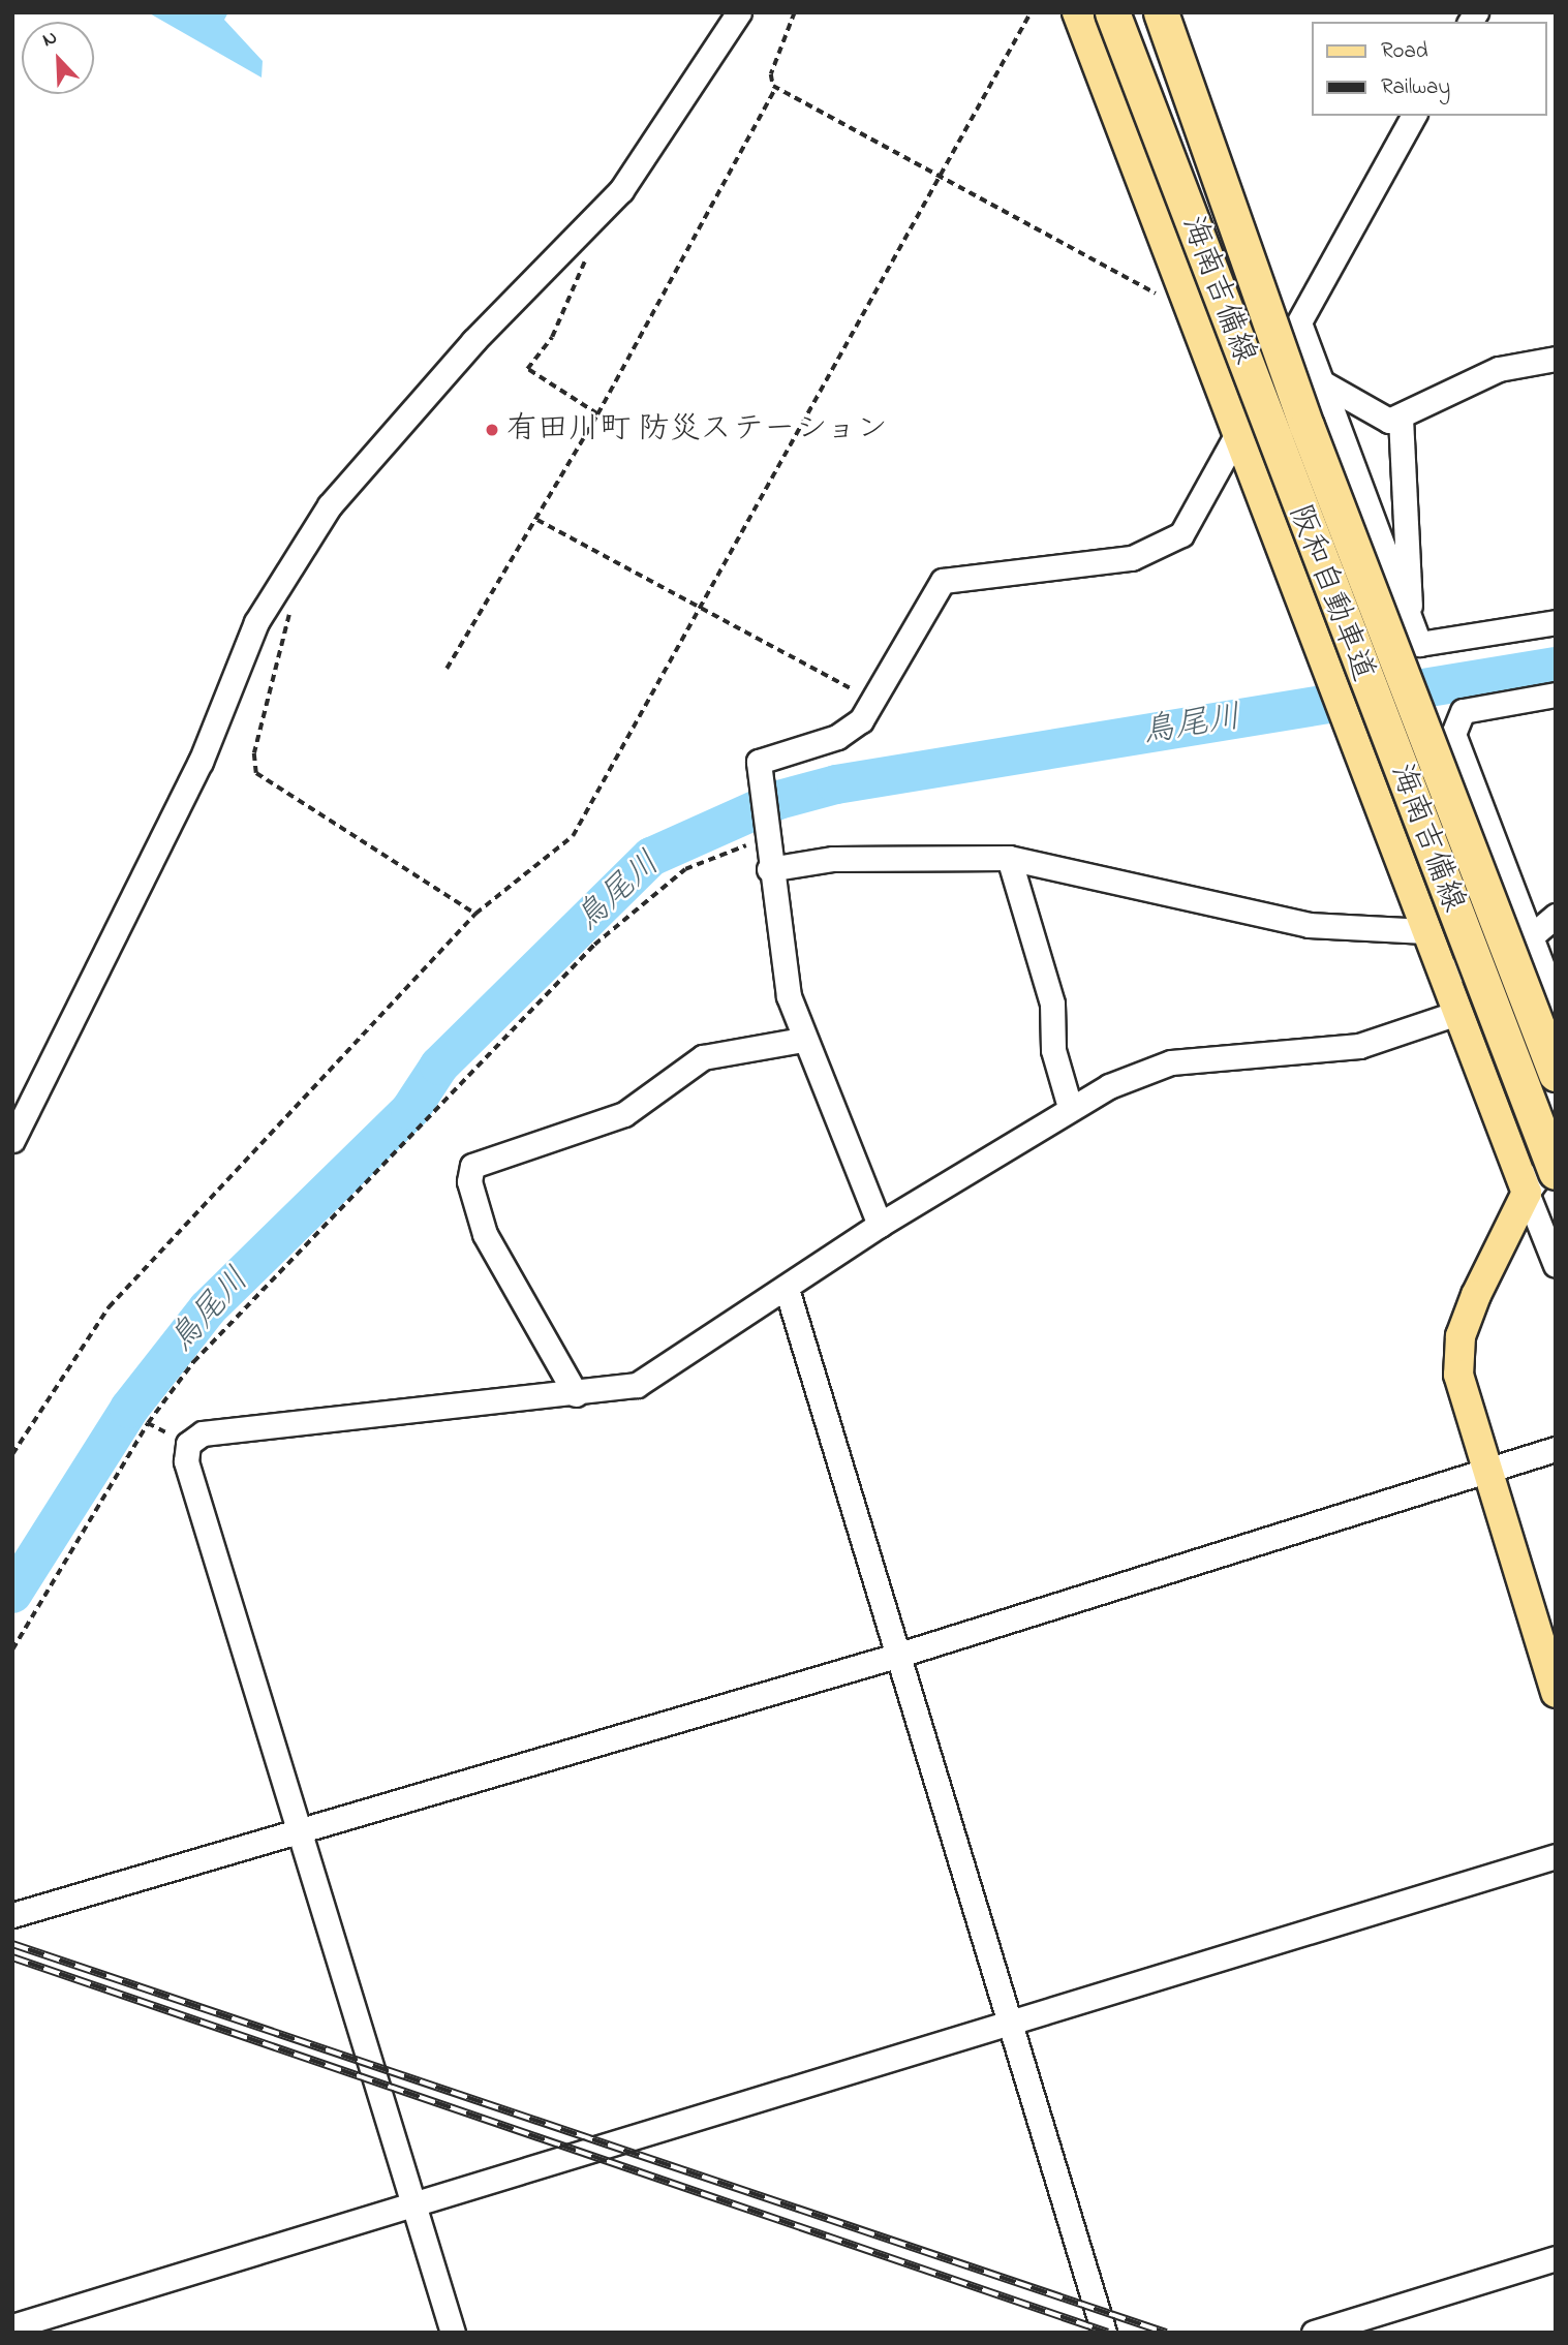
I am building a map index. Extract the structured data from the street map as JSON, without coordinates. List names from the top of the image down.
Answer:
{
  "streets": {
    "highway": ["阪和自動車道"],
    "main road": ["海南吉備線"]
  },
  "water": ["鳥尾川"],
  "places": ["有田川町 防災ステーション"],
  "legend": ["Road", "Railway"],
  "north": "top left"
}
